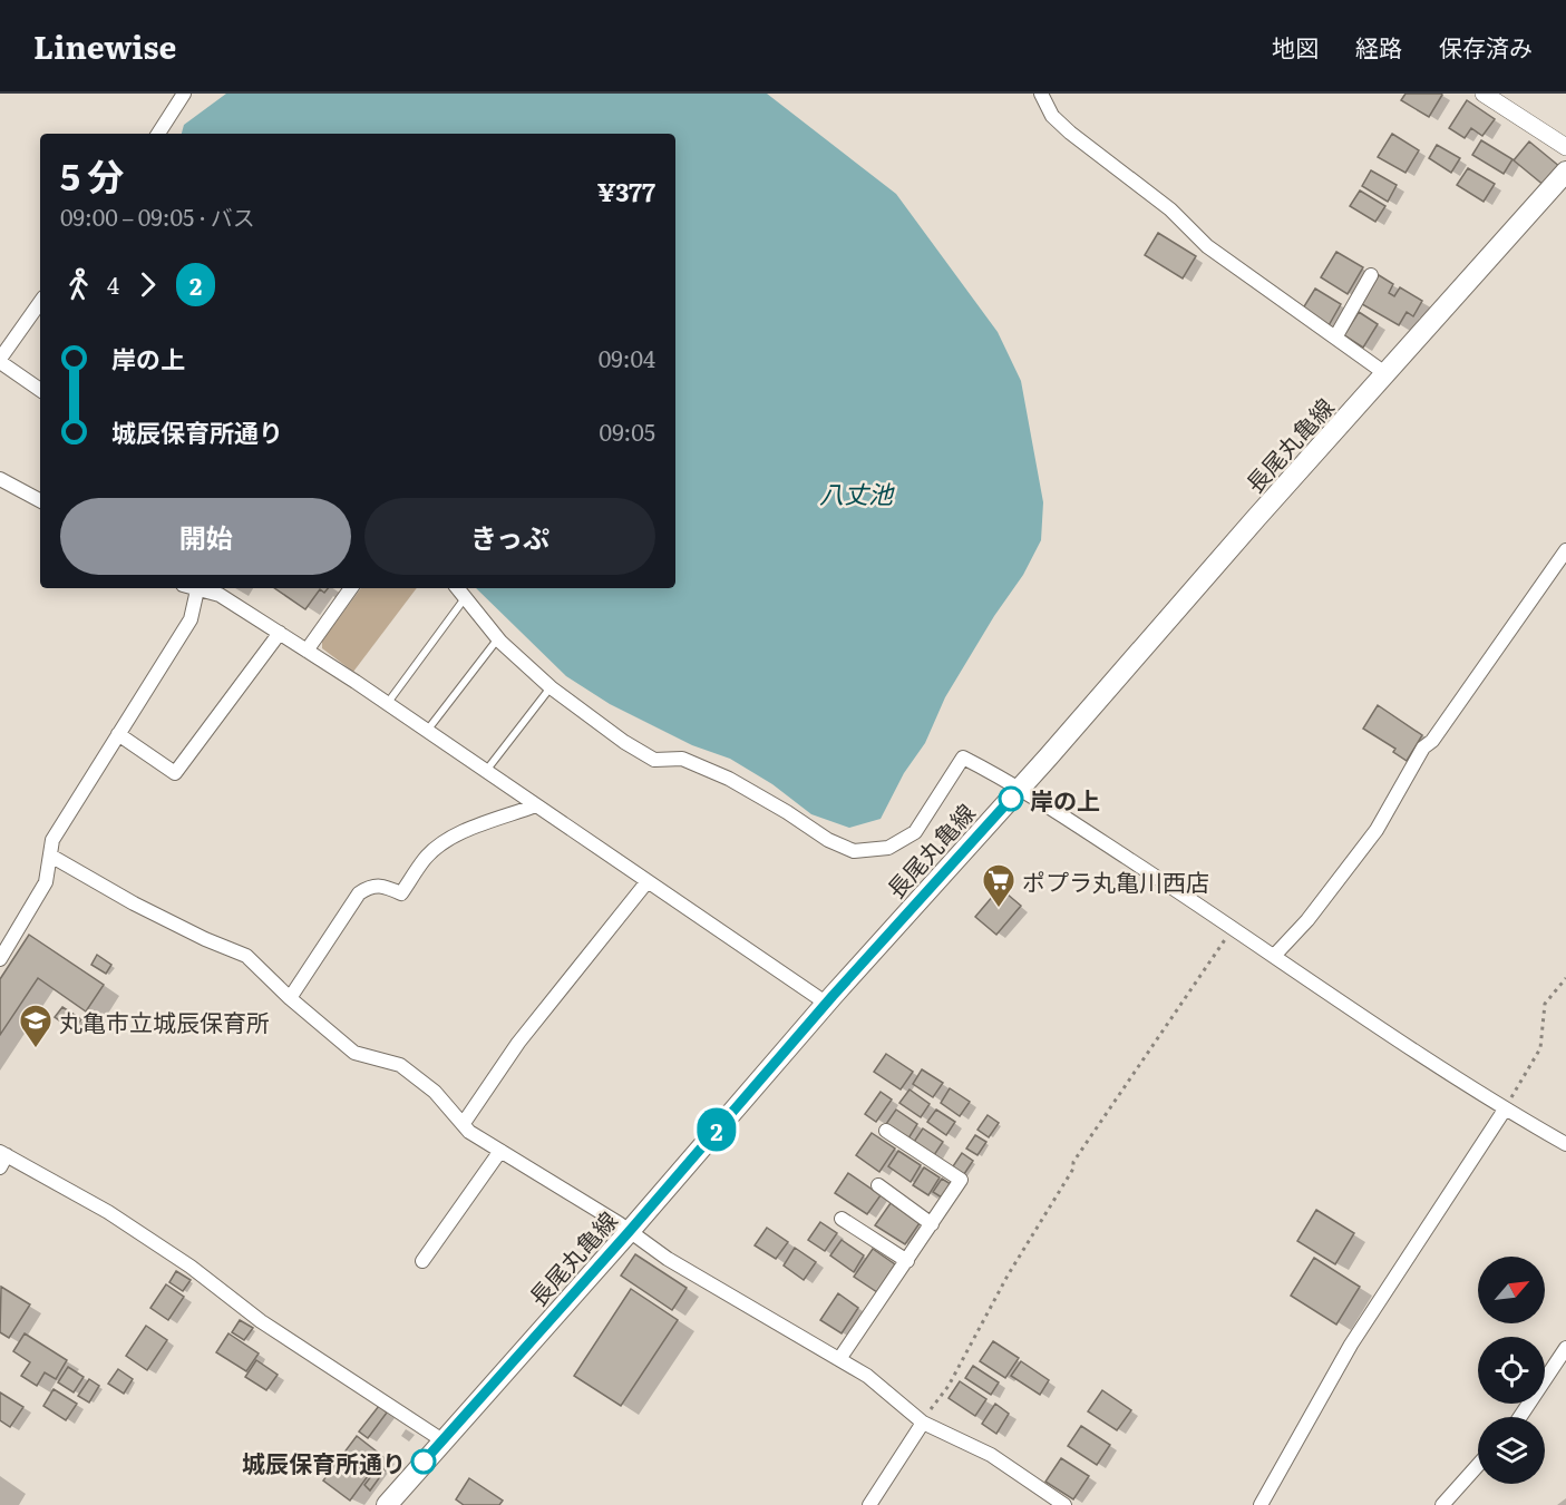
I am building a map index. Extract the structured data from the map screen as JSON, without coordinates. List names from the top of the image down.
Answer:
{
  "streets": {
    "main road": ["長尾丸亀線"]
  },
  "water": ["八丈池"],
  "places": {
    "other": ["岸の上", "城辰保育所通り"],
    "supermarket": ["ポプラ丸亀川西店"],
    "school or university": ["丸亀市立城辰保育所"]
  },
  "lines": ["bus line 2"],
  "north": "top right",
  "page": {
    "header": "Linewise",
    "nav": ["地図", "経路", "保存済み"],
    "on_map": "2",
    "heading": ["5 分", "09:00 – 09:05 · バス", "¥377"],
    "legs": ["4", "2"],
    "list": [
      {
        "name": "岸の上",
        "value": "09:04"
      },
      {
        "name": "城辰保育所通り",
        "value": "09:05"
      }
    ],
    "buttons": ["開始", "きっぷ"]
  }
}
